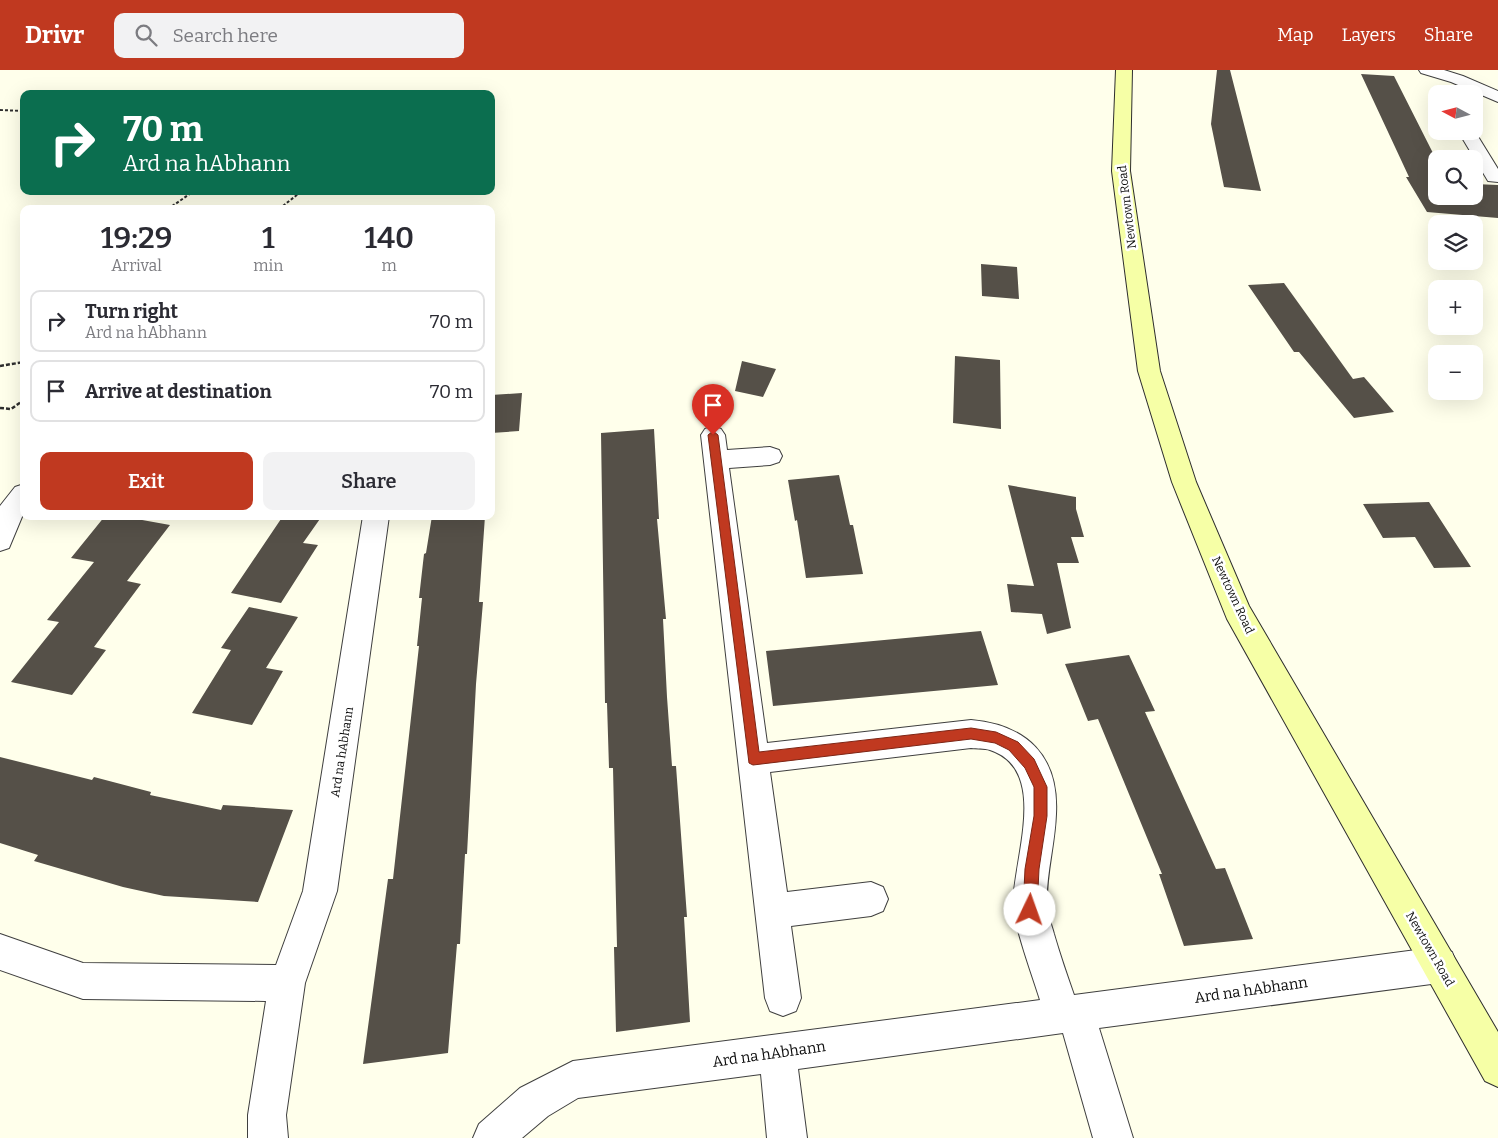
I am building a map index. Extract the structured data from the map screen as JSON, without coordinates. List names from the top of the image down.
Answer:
{
  "streets": {
    "main road": ["Newtown Road"],
    "street": ["Ard na hAbhann"]
  },
  "crossings": [
    ["Newtown Road", "Ard na hAbhann"]
  ],
  "north": "left",
  "page": {
    "header": "Drivr",
    "search": "Search here",
    "nav": ["Map", "Layers", "Share"],
    "map_buttons": ["+", "−"],
    "turn": ["70 m", "Ard na hAbhann"],
    "eta": [
      "19:29",
      "Arrival",
      "1",
      "min",
      "140",
      "m"
    ],
    "list": [
      {
        "name": "Turn right",
        "note": "Ard na hAbhann",
        "value": "70 m"
      },
      {
        "name": "Arrive at destination",
        "value": "70 m"
      }
    ],
    "buttons": ["Exit", "Share"]
  }
}
